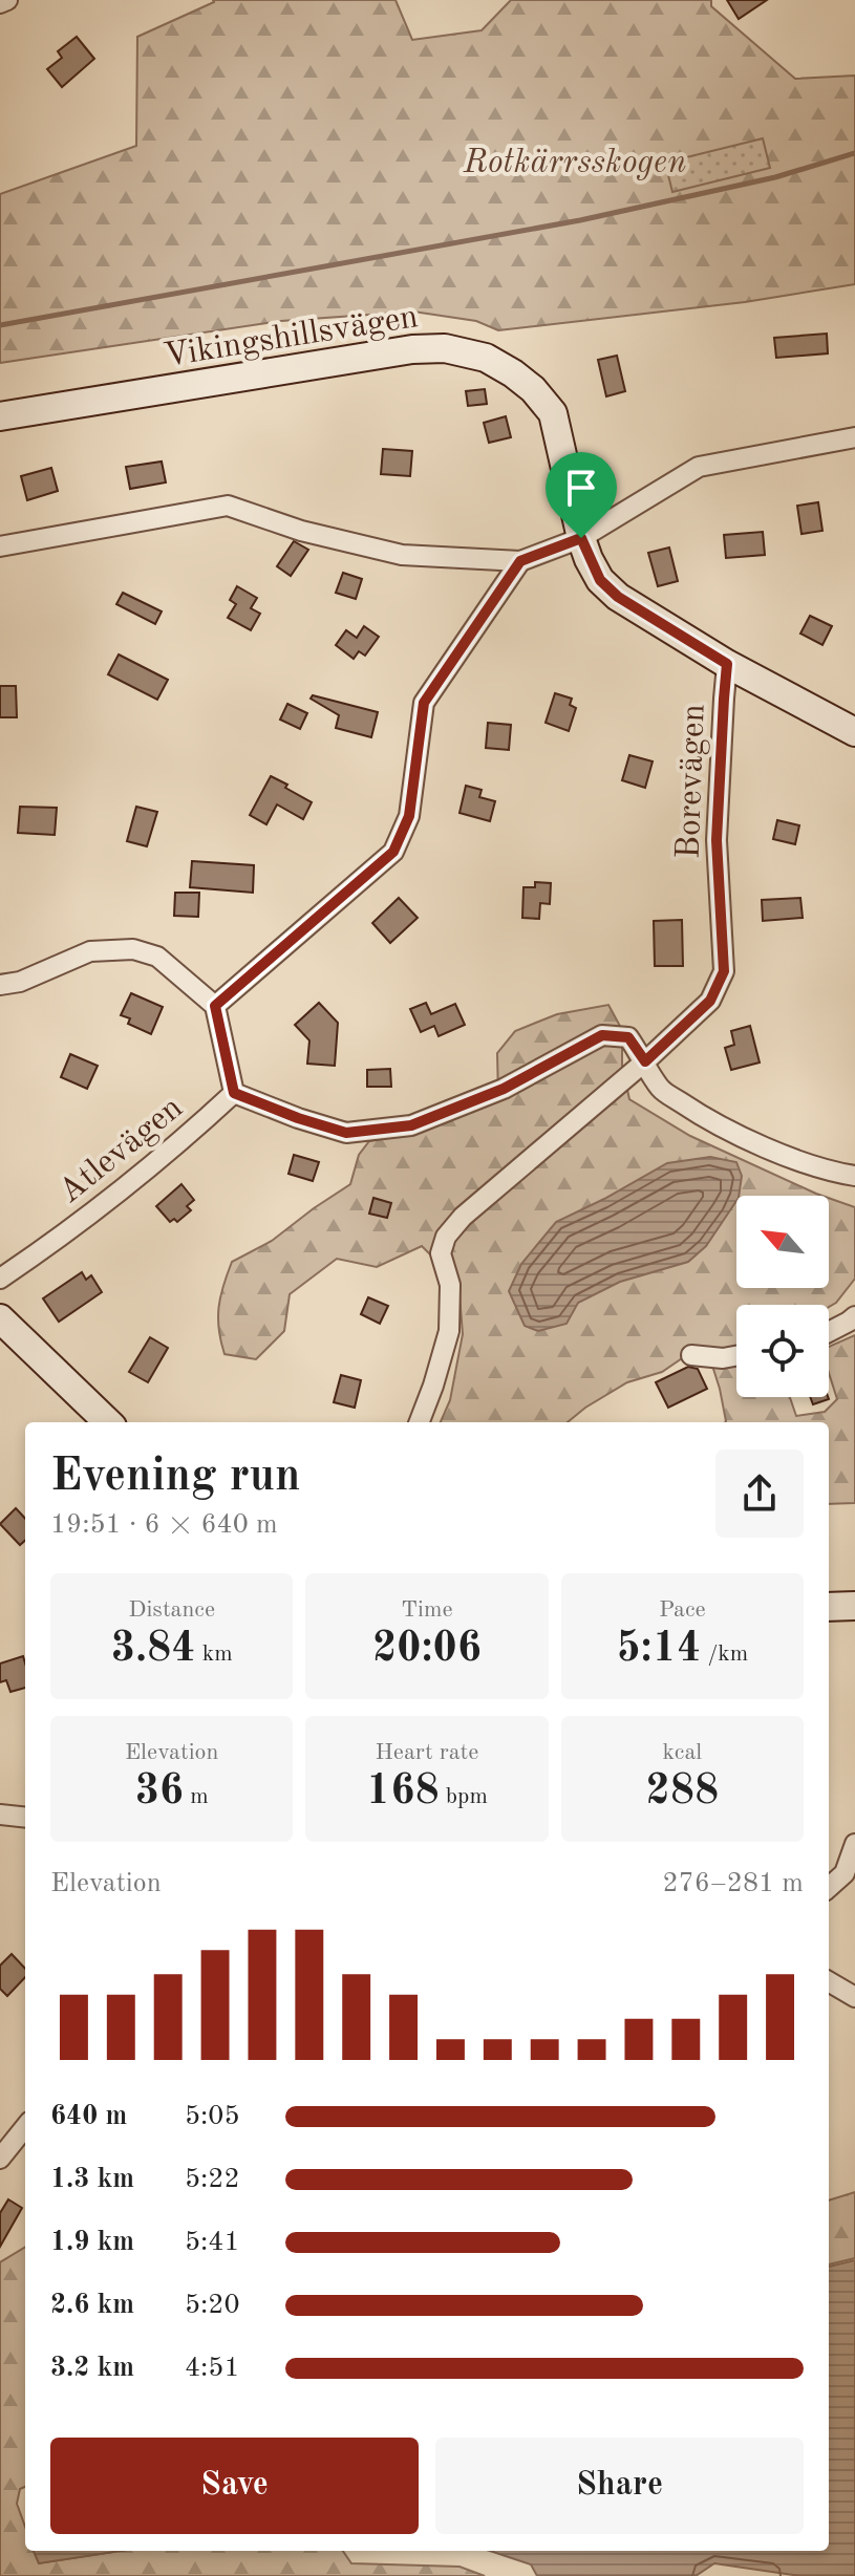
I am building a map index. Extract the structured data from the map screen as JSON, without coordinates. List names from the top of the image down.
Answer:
{
  "streets": {
    "street": ["Vikingshillsvägen", "Borevägen", "Atlevägen"]
  },
  "crossings": [
    ["Vikingshillsvägen", "Borevägen"]
  ],
  "parks": ["Rotkärrsskogen"],
  "north": "top left",
  "page": {
    "heading": ["Evening run", "19:51 · 6 × 640 m"],
    "stats": [
      ["Distance", "3.84 km"],
      ["Time", "20:06"],
      ["Pace", "5:14 /km"],
      ["Elevation", "36 m"],
      ["Heart rate", "168 bpm"],
      ["kcal", "288"]
    ],
    "chart": ["Elevation", "276–281 m"],
    "list": [
      {
        "name": "640 m",
        "note": "5:05"
      },
      {
        "name": "1.3 km",
        "note": "5:22"
      },
      {
        "name": "1.9 km",
        "note": "5:41"
      },
      {
        "name": "2.6 km",
        "note": "5:20"
      },
      {
        "name": "3.2 km",
        "note": "4:51"
      }
    ],
    "buttons": ["Save", "Share"]
  }
}
